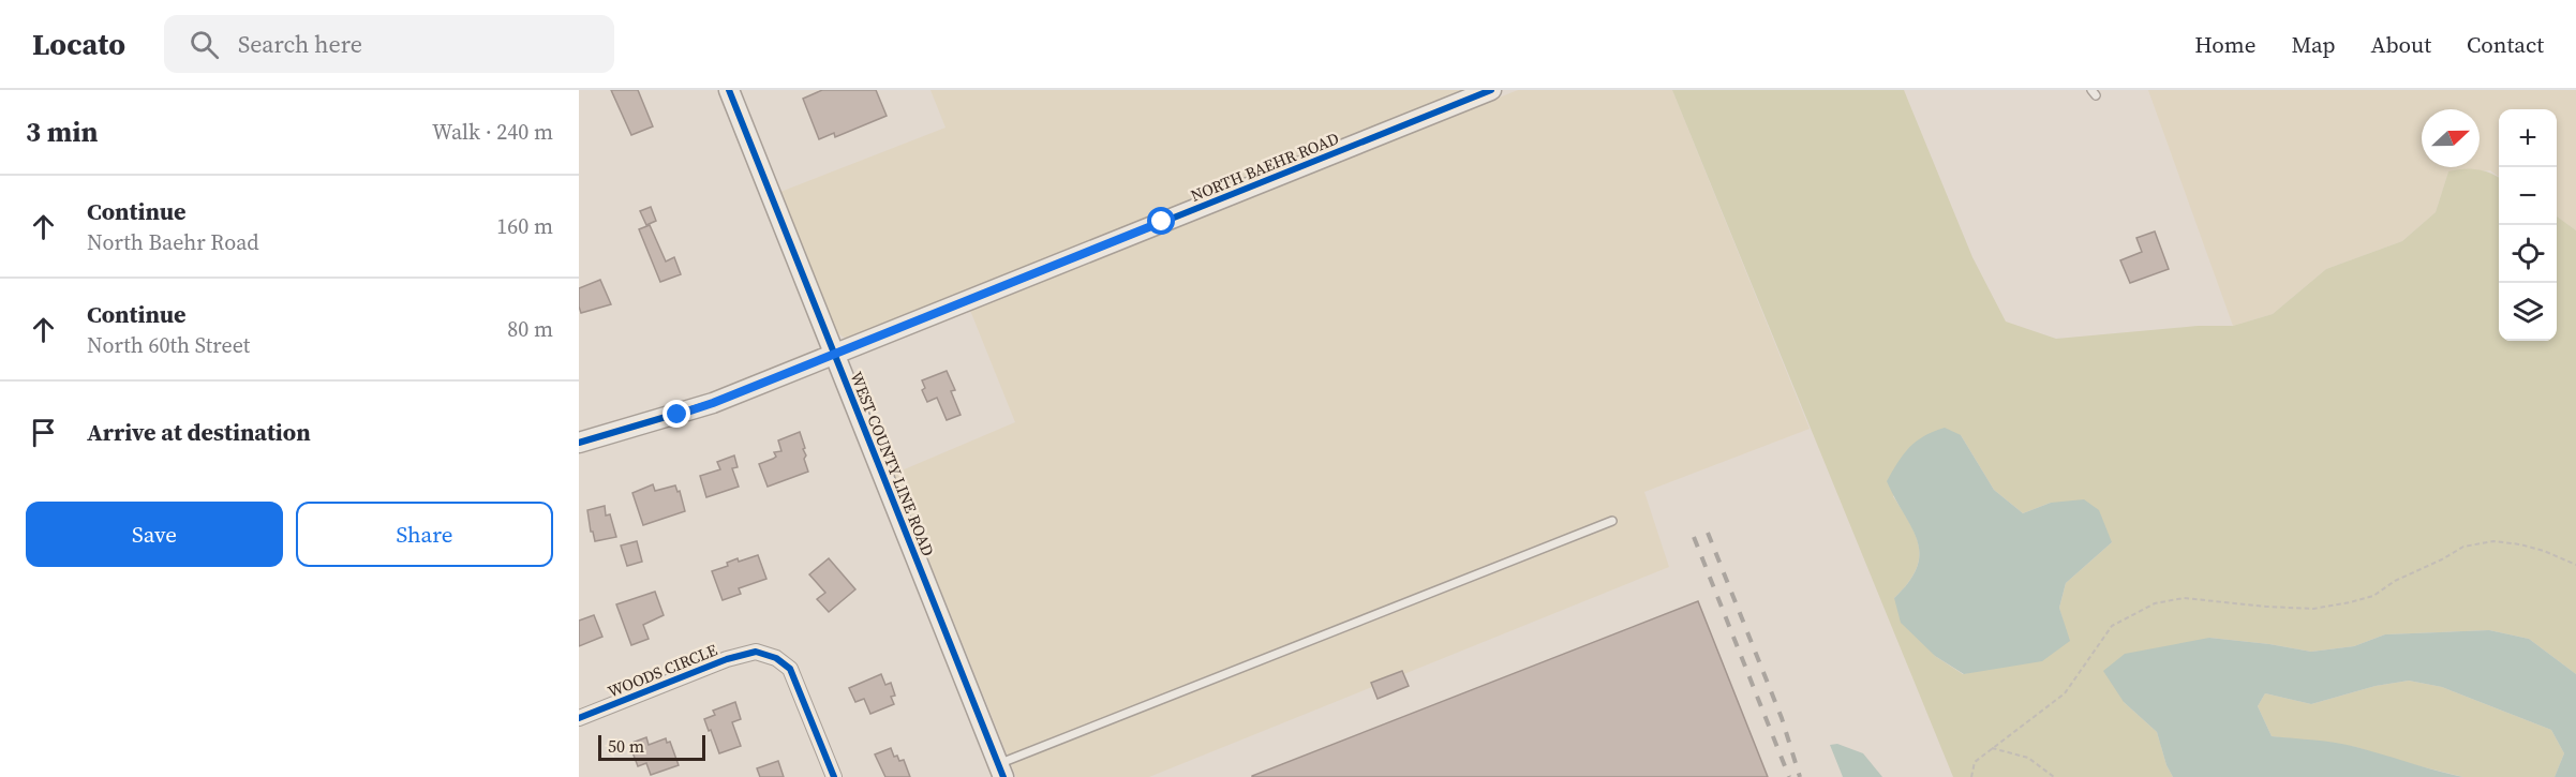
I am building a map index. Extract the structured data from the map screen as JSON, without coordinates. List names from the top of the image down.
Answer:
{
  "streets": {
    "street": ["NORTH BAEHR ROAD", "WEST COUNTY LINE ROAD", "WOODS CIRCLE"]
  },
  "crossings": [
    ["NORTH BAEHR ROAD", "WEST COUNTY LINE ROAD"]
  ],
  "scale_bar": "50 m",
  "north": "right",
  "page": {
    "header": "Locato",
    "search": "Search here",
    "nav": [
      "Home",
      "Map",
      "About",
      "Contact"
    ],
    "heading": ["3 min", "Walk · 240 m"],
    "map_buttons": ["+", "−"],
    "list": [
      ["Continue", "North Baehr Road", "160 m"],
      ["Continue", "North 60th Street", "80 m"],
      "Arrive at destination"
    ],
    "buttons": ["Save", "Share"],
    "scale": "50 m"
  }
}
